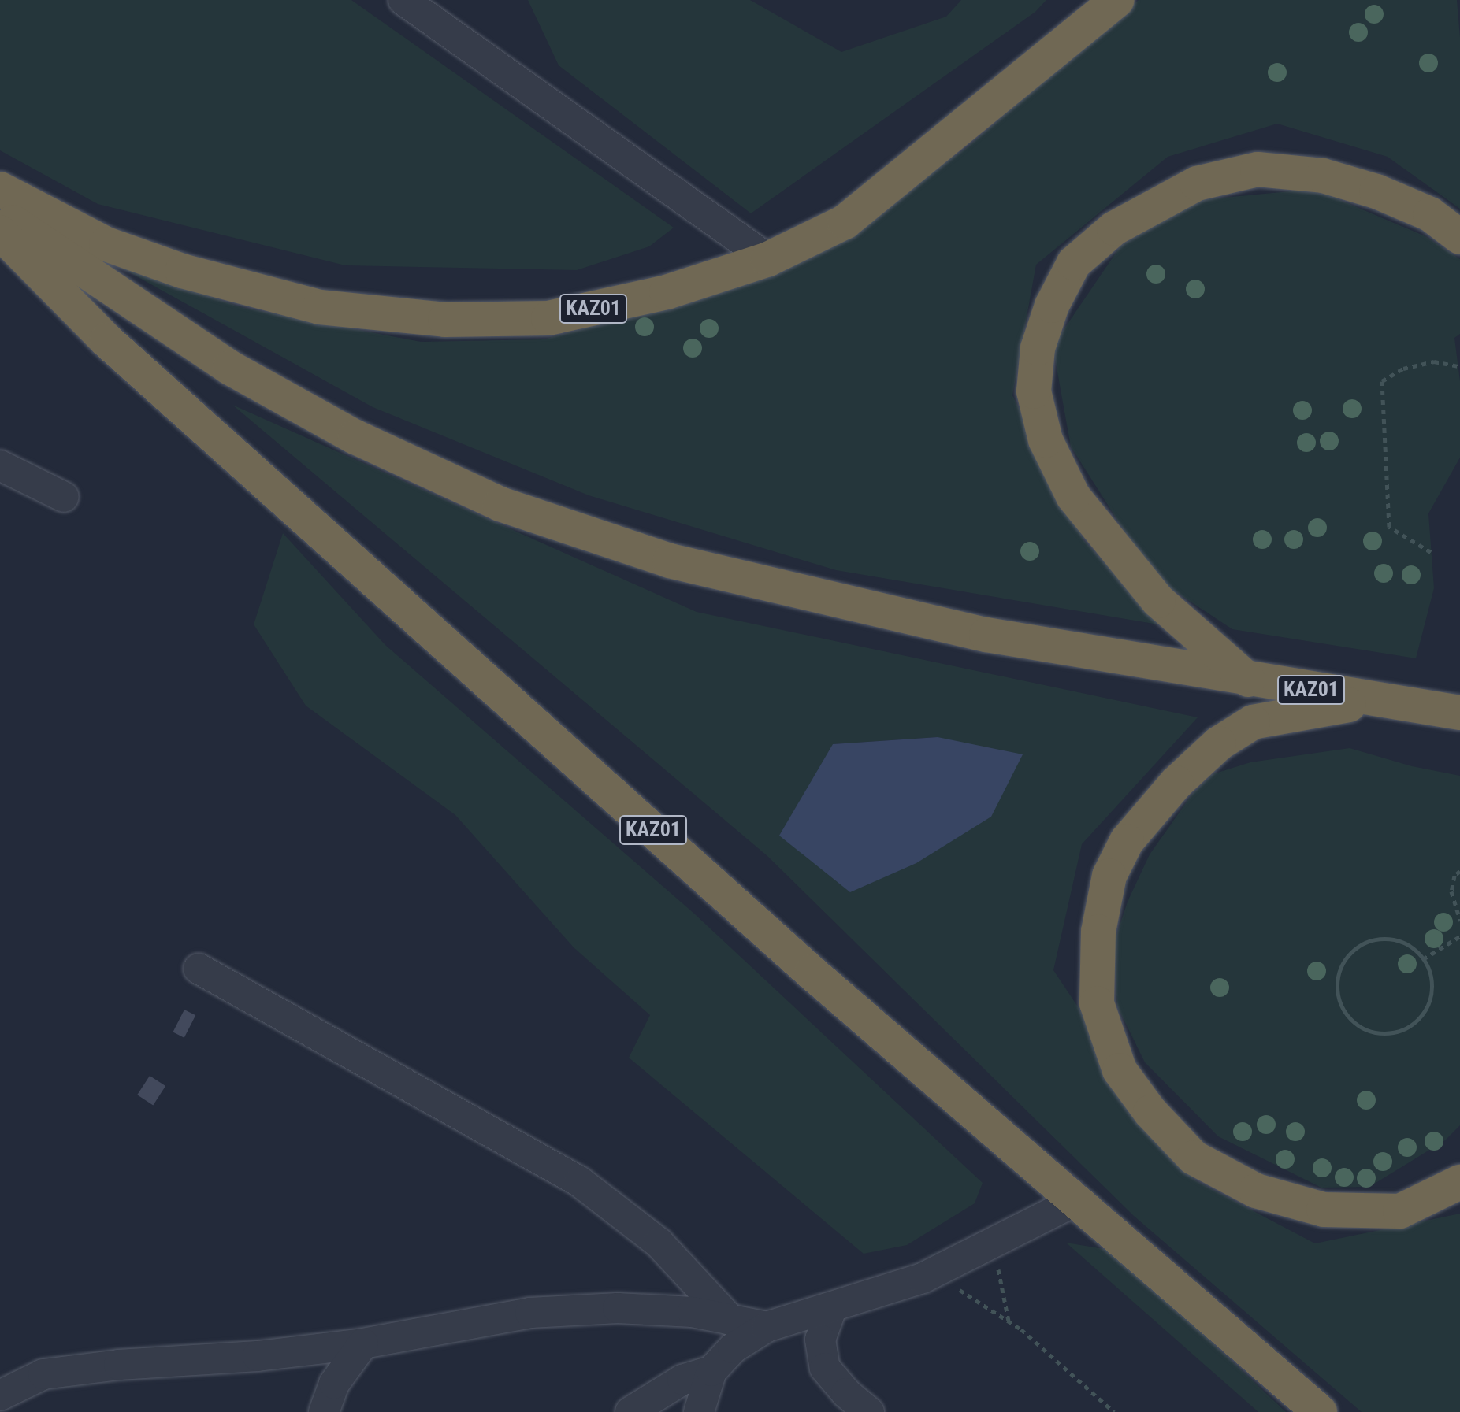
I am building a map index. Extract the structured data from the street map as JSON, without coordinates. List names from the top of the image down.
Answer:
{
  "streets": {
    "highway": ["KАZ01"]
  }
}
